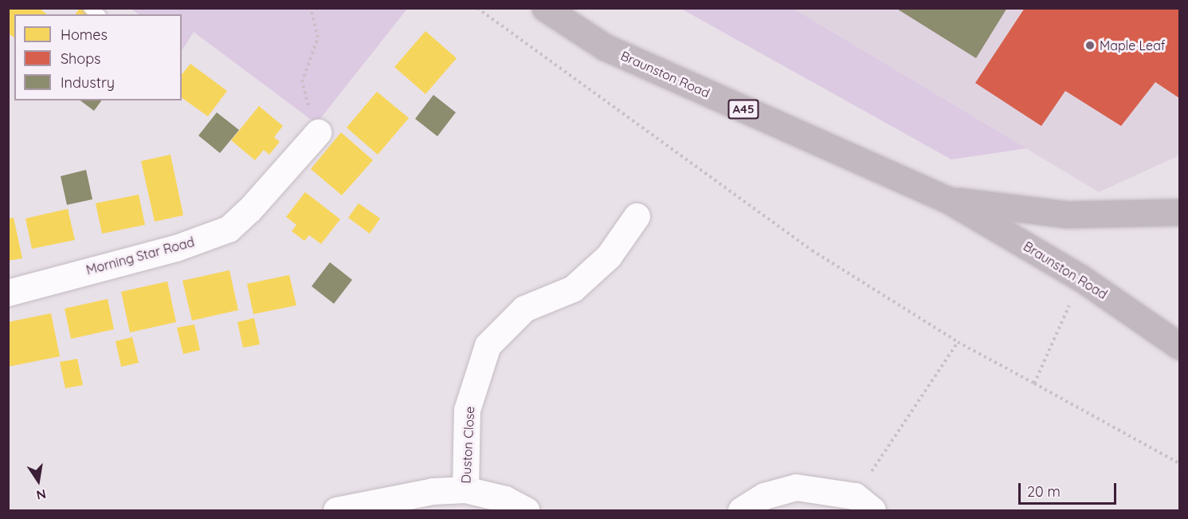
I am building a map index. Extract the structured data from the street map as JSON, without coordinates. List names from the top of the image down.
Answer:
{
  "streets": {
    "highway": ["Braunston Road", "A45"],
    "street": ["Morning Star Road", "Duston Close"]
  },
  "places": ["Maple Leaf"],
  "legend": ["Homes", "Shops", "Industry"],
  "scale_bar": "20 m",
  "north": "bottom"
}
